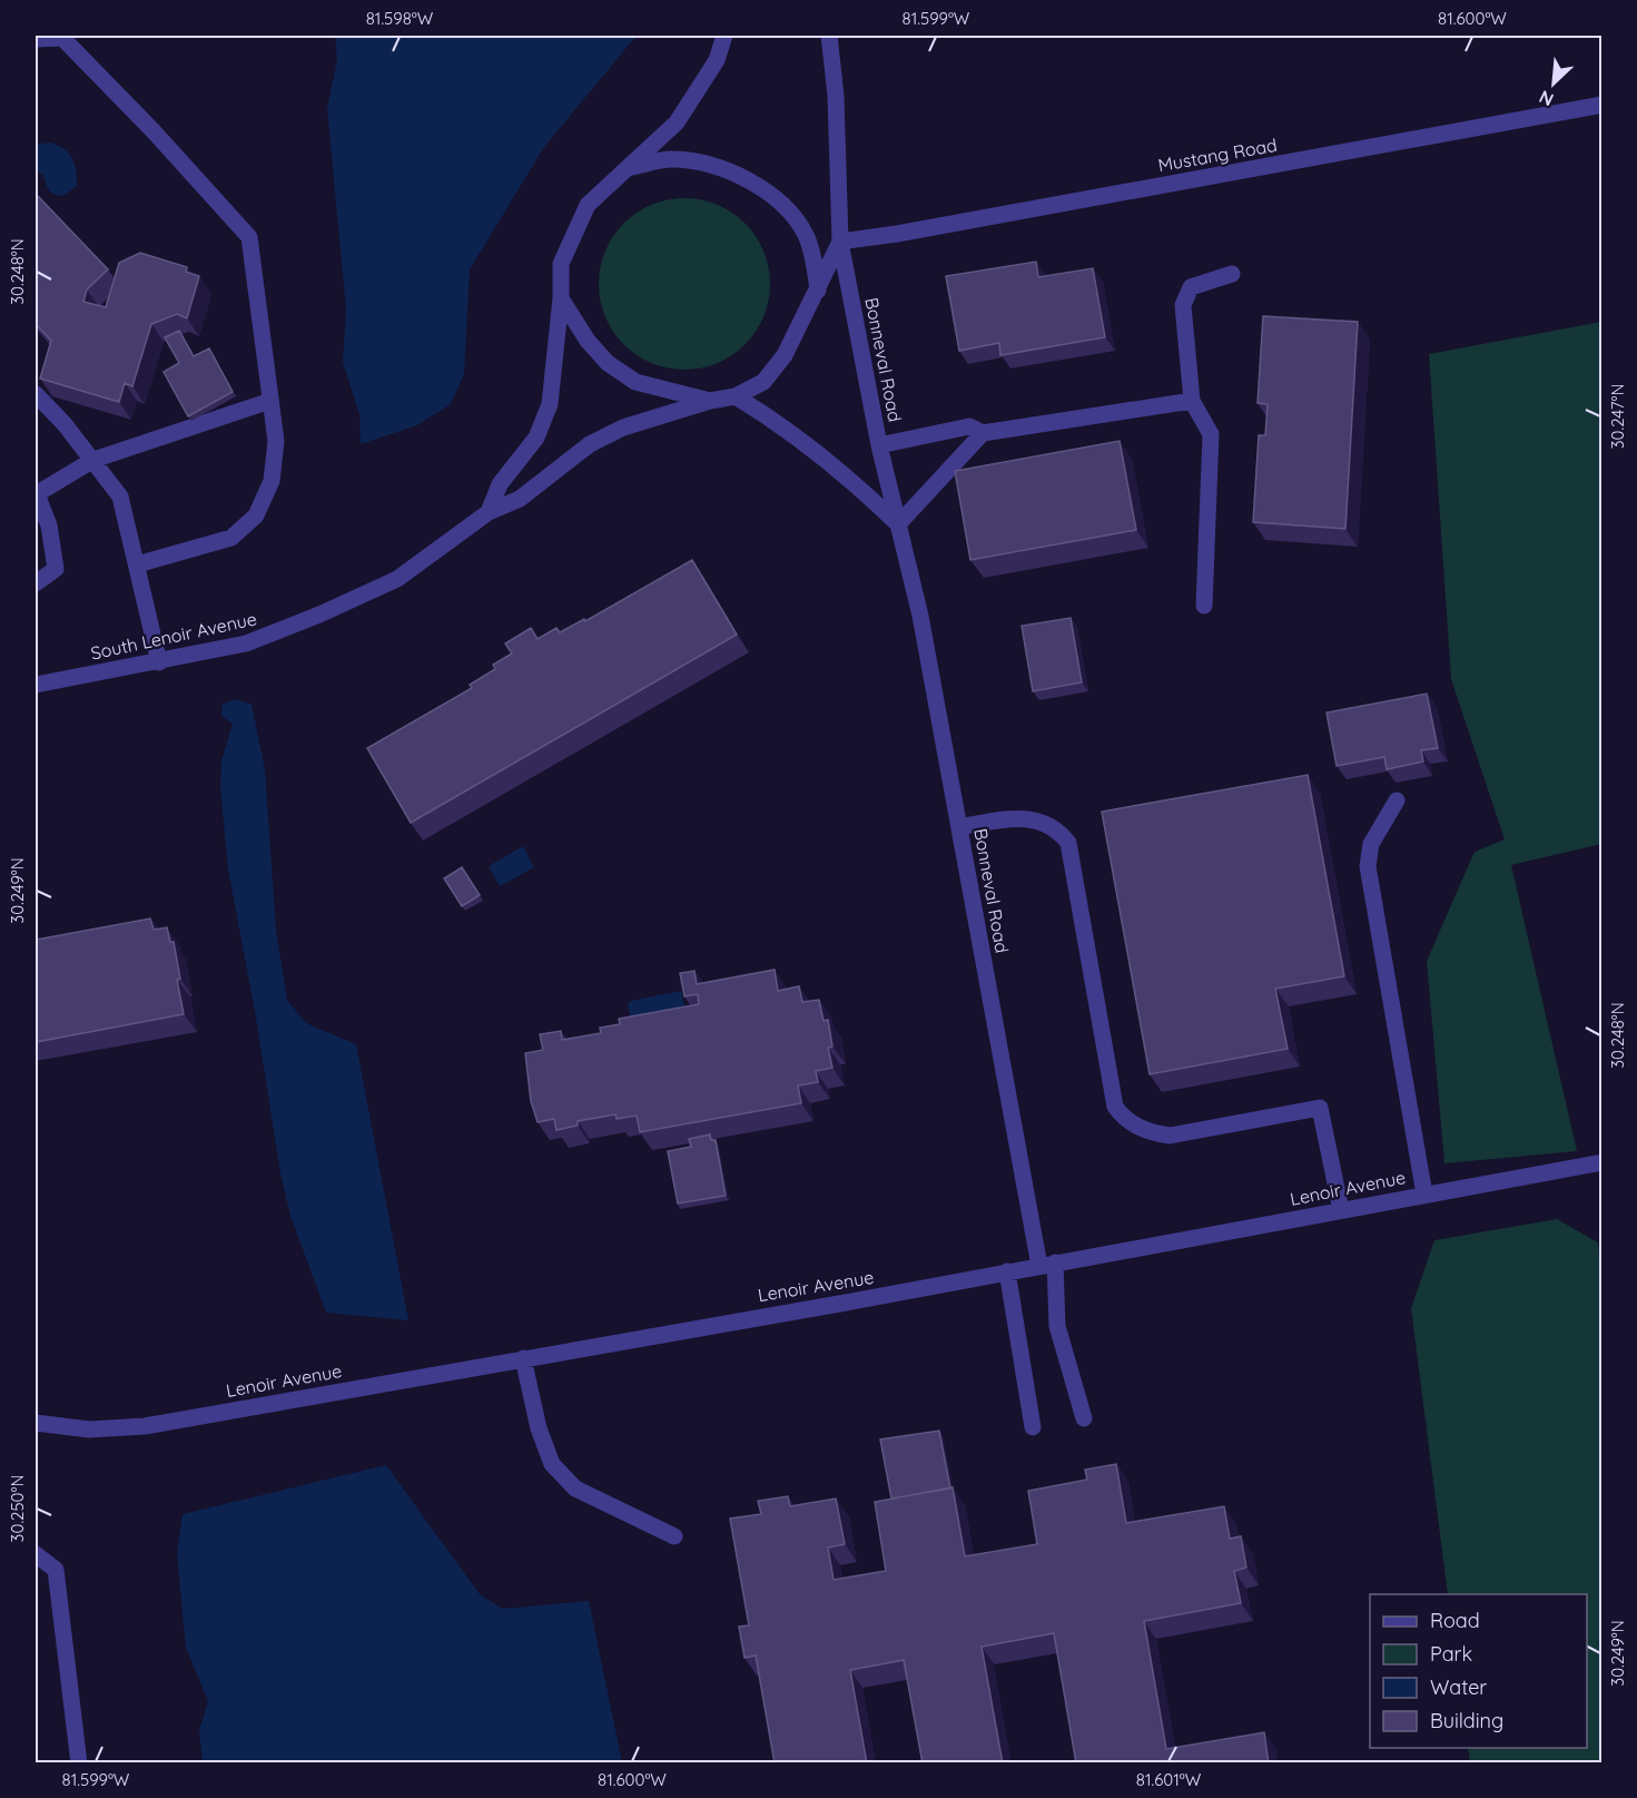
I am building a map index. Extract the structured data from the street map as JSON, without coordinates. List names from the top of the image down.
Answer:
{
  "streets": {
    "street": [
      "Mustang Road",
      "Bonneval Road",
      "South Lenoir Avenue",
      "Lenoir Avenue"
    ]
  },
  "crossings": [
    ["Mustang Road", "Bonneval Road"],
    ["Bonneval Road", "South Lenoir Avenue"],
    ["Bonneval Road", "Lenoir Avenue"]
  ],
  "legend": [
    "Road",
    "Park",
    "Water",
    "Building"
  ],
  "north": "bottom left",
  "coordinates": [
    "81.598°W",
    "81.599°W",
    "81.600°W",
    "30.248°N",
    "30.247°N",
    "30.249°N",
    "30.250°N",
    "81.601°W"
  ]
}
